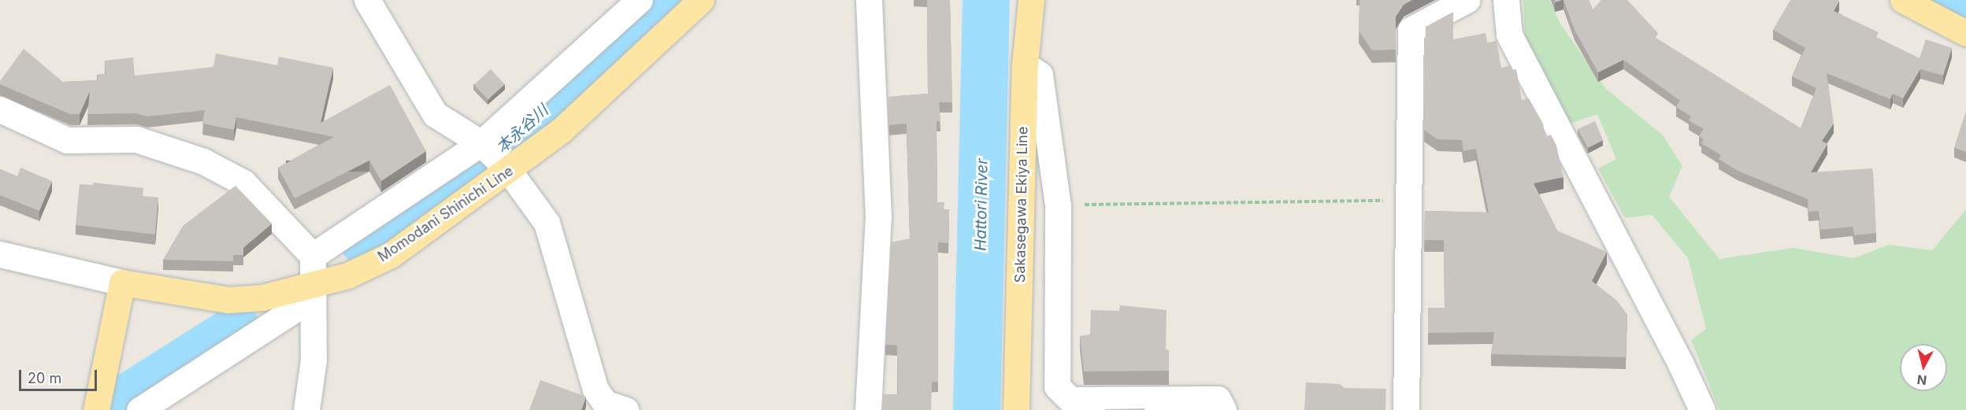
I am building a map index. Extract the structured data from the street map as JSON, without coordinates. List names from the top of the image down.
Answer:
{
  "streets": {
    "main road": ["Sakasegawa Ekiya Line", "Momodani Shinichi Line"]
  },
  "water": ["本永谷川", "Hattori River"],
  "scale_bar": "20 m",
  "north": "bottom"
}
